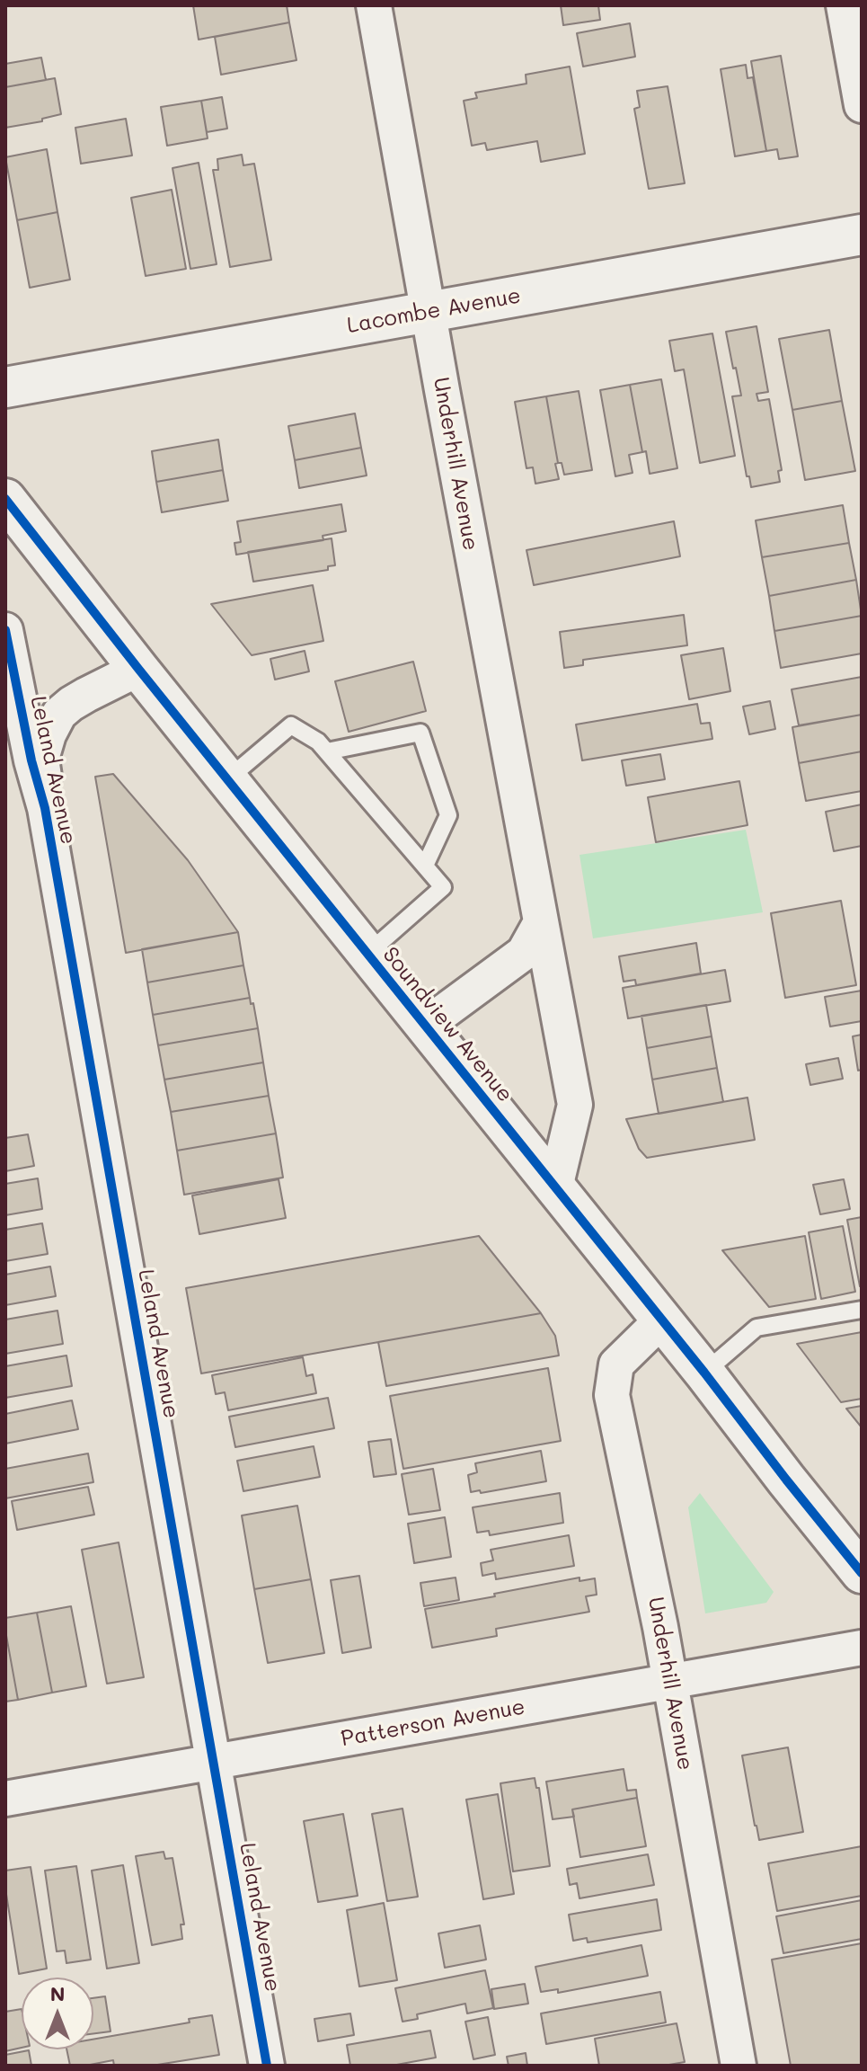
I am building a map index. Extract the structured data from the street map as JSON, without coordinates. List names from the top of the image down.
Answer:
{
  "streets": {
    "main road": ["Lacombe Avenue", "Soundview Avenue"],
    "street": ["Underhill Avenue", "Leland Avenue", "Patterson Avenue"]
  },
  "crossings": [
    ["Lacombe Avenue", "Underhill Avenue"],
    ["Underhill Avenue", "Soundview Avenue"],
    ["Underhill Avenue", "Patterson Avenue"],
    ["Leland Avenue", "Soundview Avenue"],
    ["Leland Avenue", "Patterson Avenue"]
  ],
  "north": "top"
}
